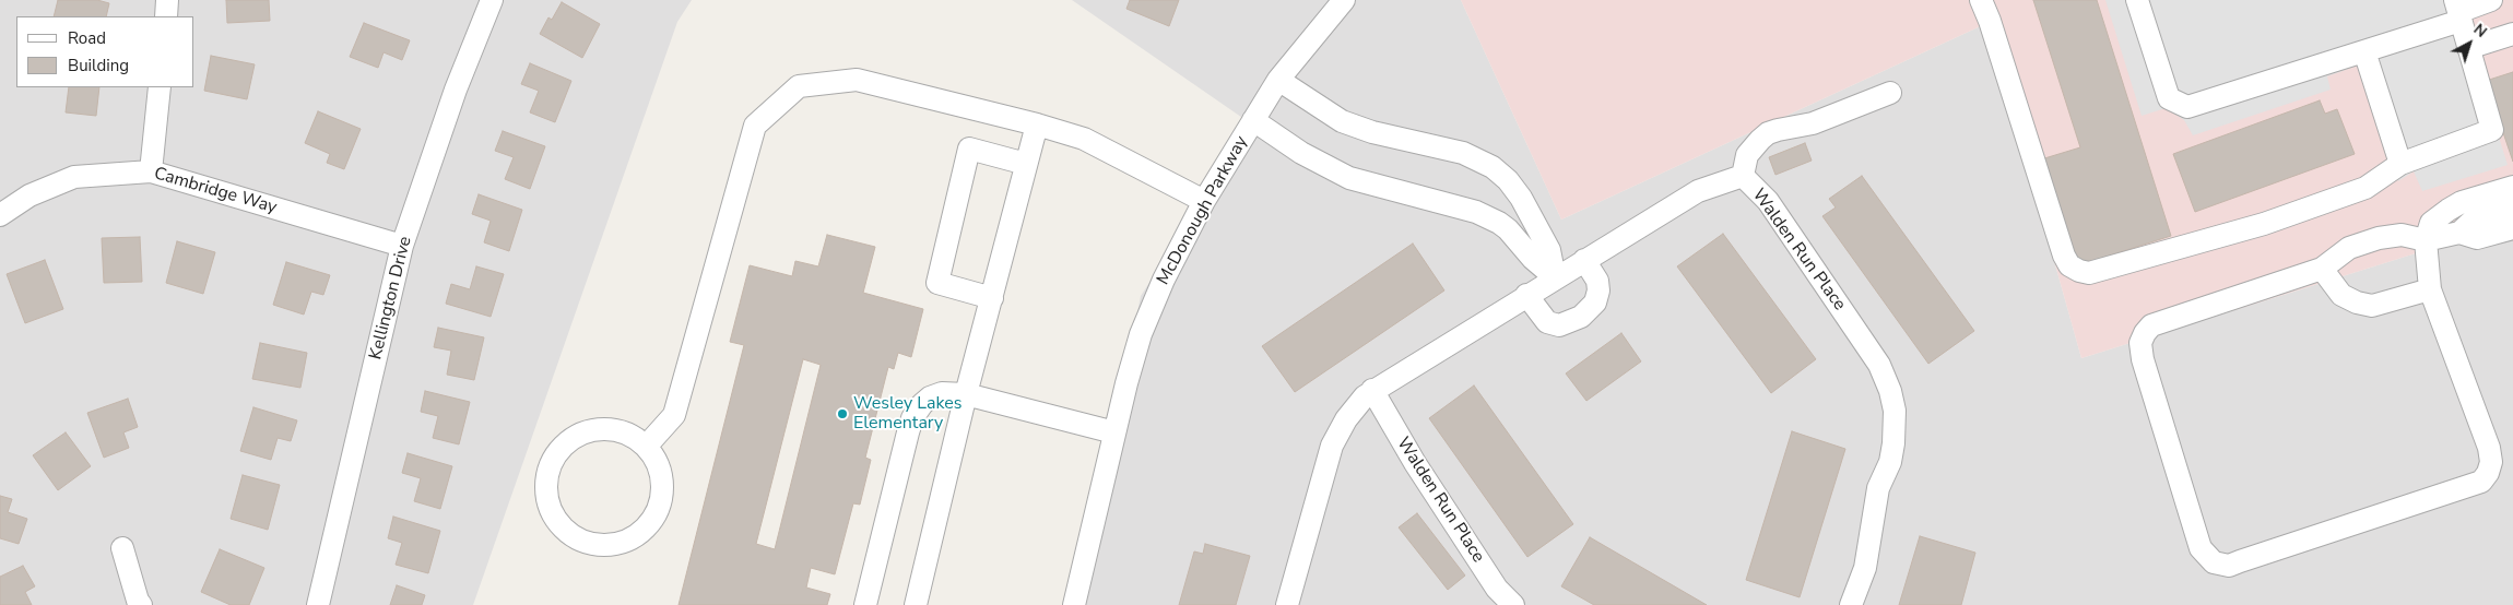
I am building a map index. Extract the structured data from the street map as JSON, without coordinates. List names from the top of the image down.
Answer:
{
  "streets": {
    "street": [
      "Cambridge Way",
      "McDonough Parkway",
      "Walden Run Place",
      "Kellington Drive"
    ]
  },
  "crossings": [
    ["Cambridge Way", "Kellington Drive"]
  ],
  "places": ["Wesley Lakes Elementary"],
  "legend": ["Road", "Building"],
  "north": "top right"
}
